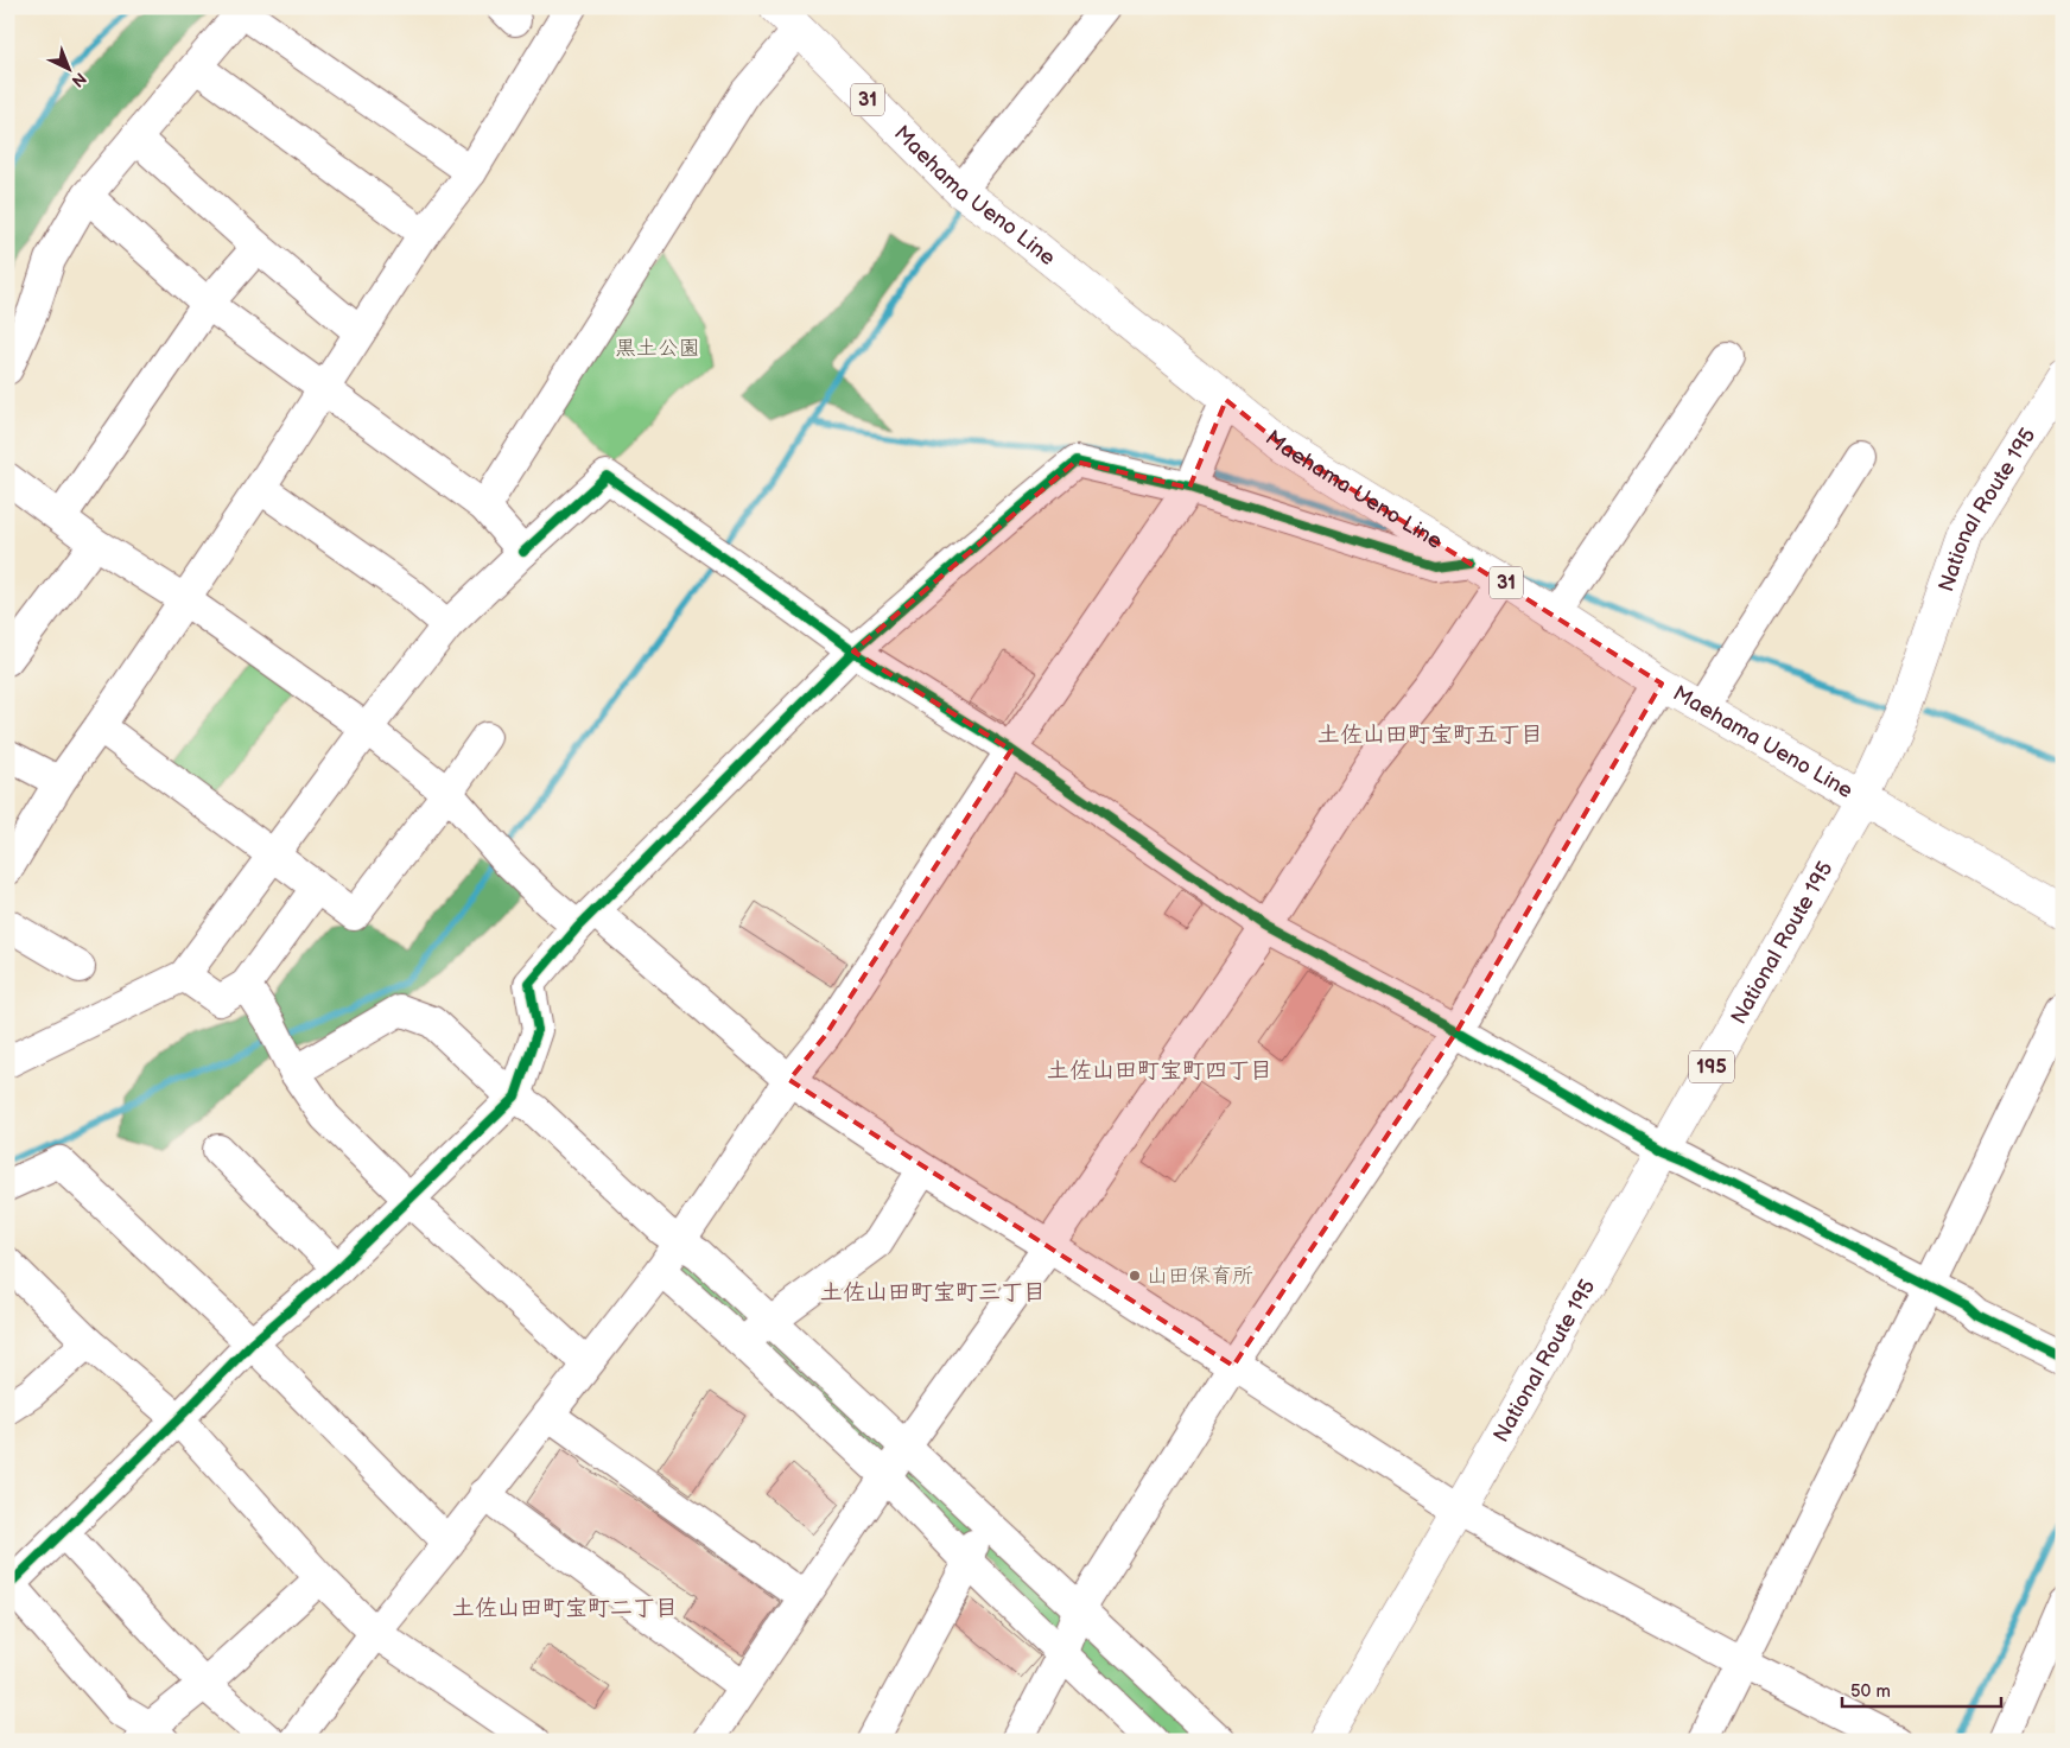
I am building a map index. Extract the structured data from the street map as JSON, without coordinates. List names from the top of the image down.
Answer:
{
  "streets": {
    "main road": [
      "31",
      "Maehama Ueno Line",
      "National Route 195",
      "195"
    ]
  },
  "crossings": [
    ["Maehama Ueno Line", "National Route 195"]
  ],
  "districts": [
    "土佐山田町宝町五丁目",
    "土佐山田町宝町四丁目",
    "土佐山田町宝町三丁目",
    "土佐山田町宝町二丁目"
  ],
  "parks": ["黒土公園"],
  "places": ["山田保育所"],
  "scale_bar": "50 m",
  "north": "bottom right"
}
